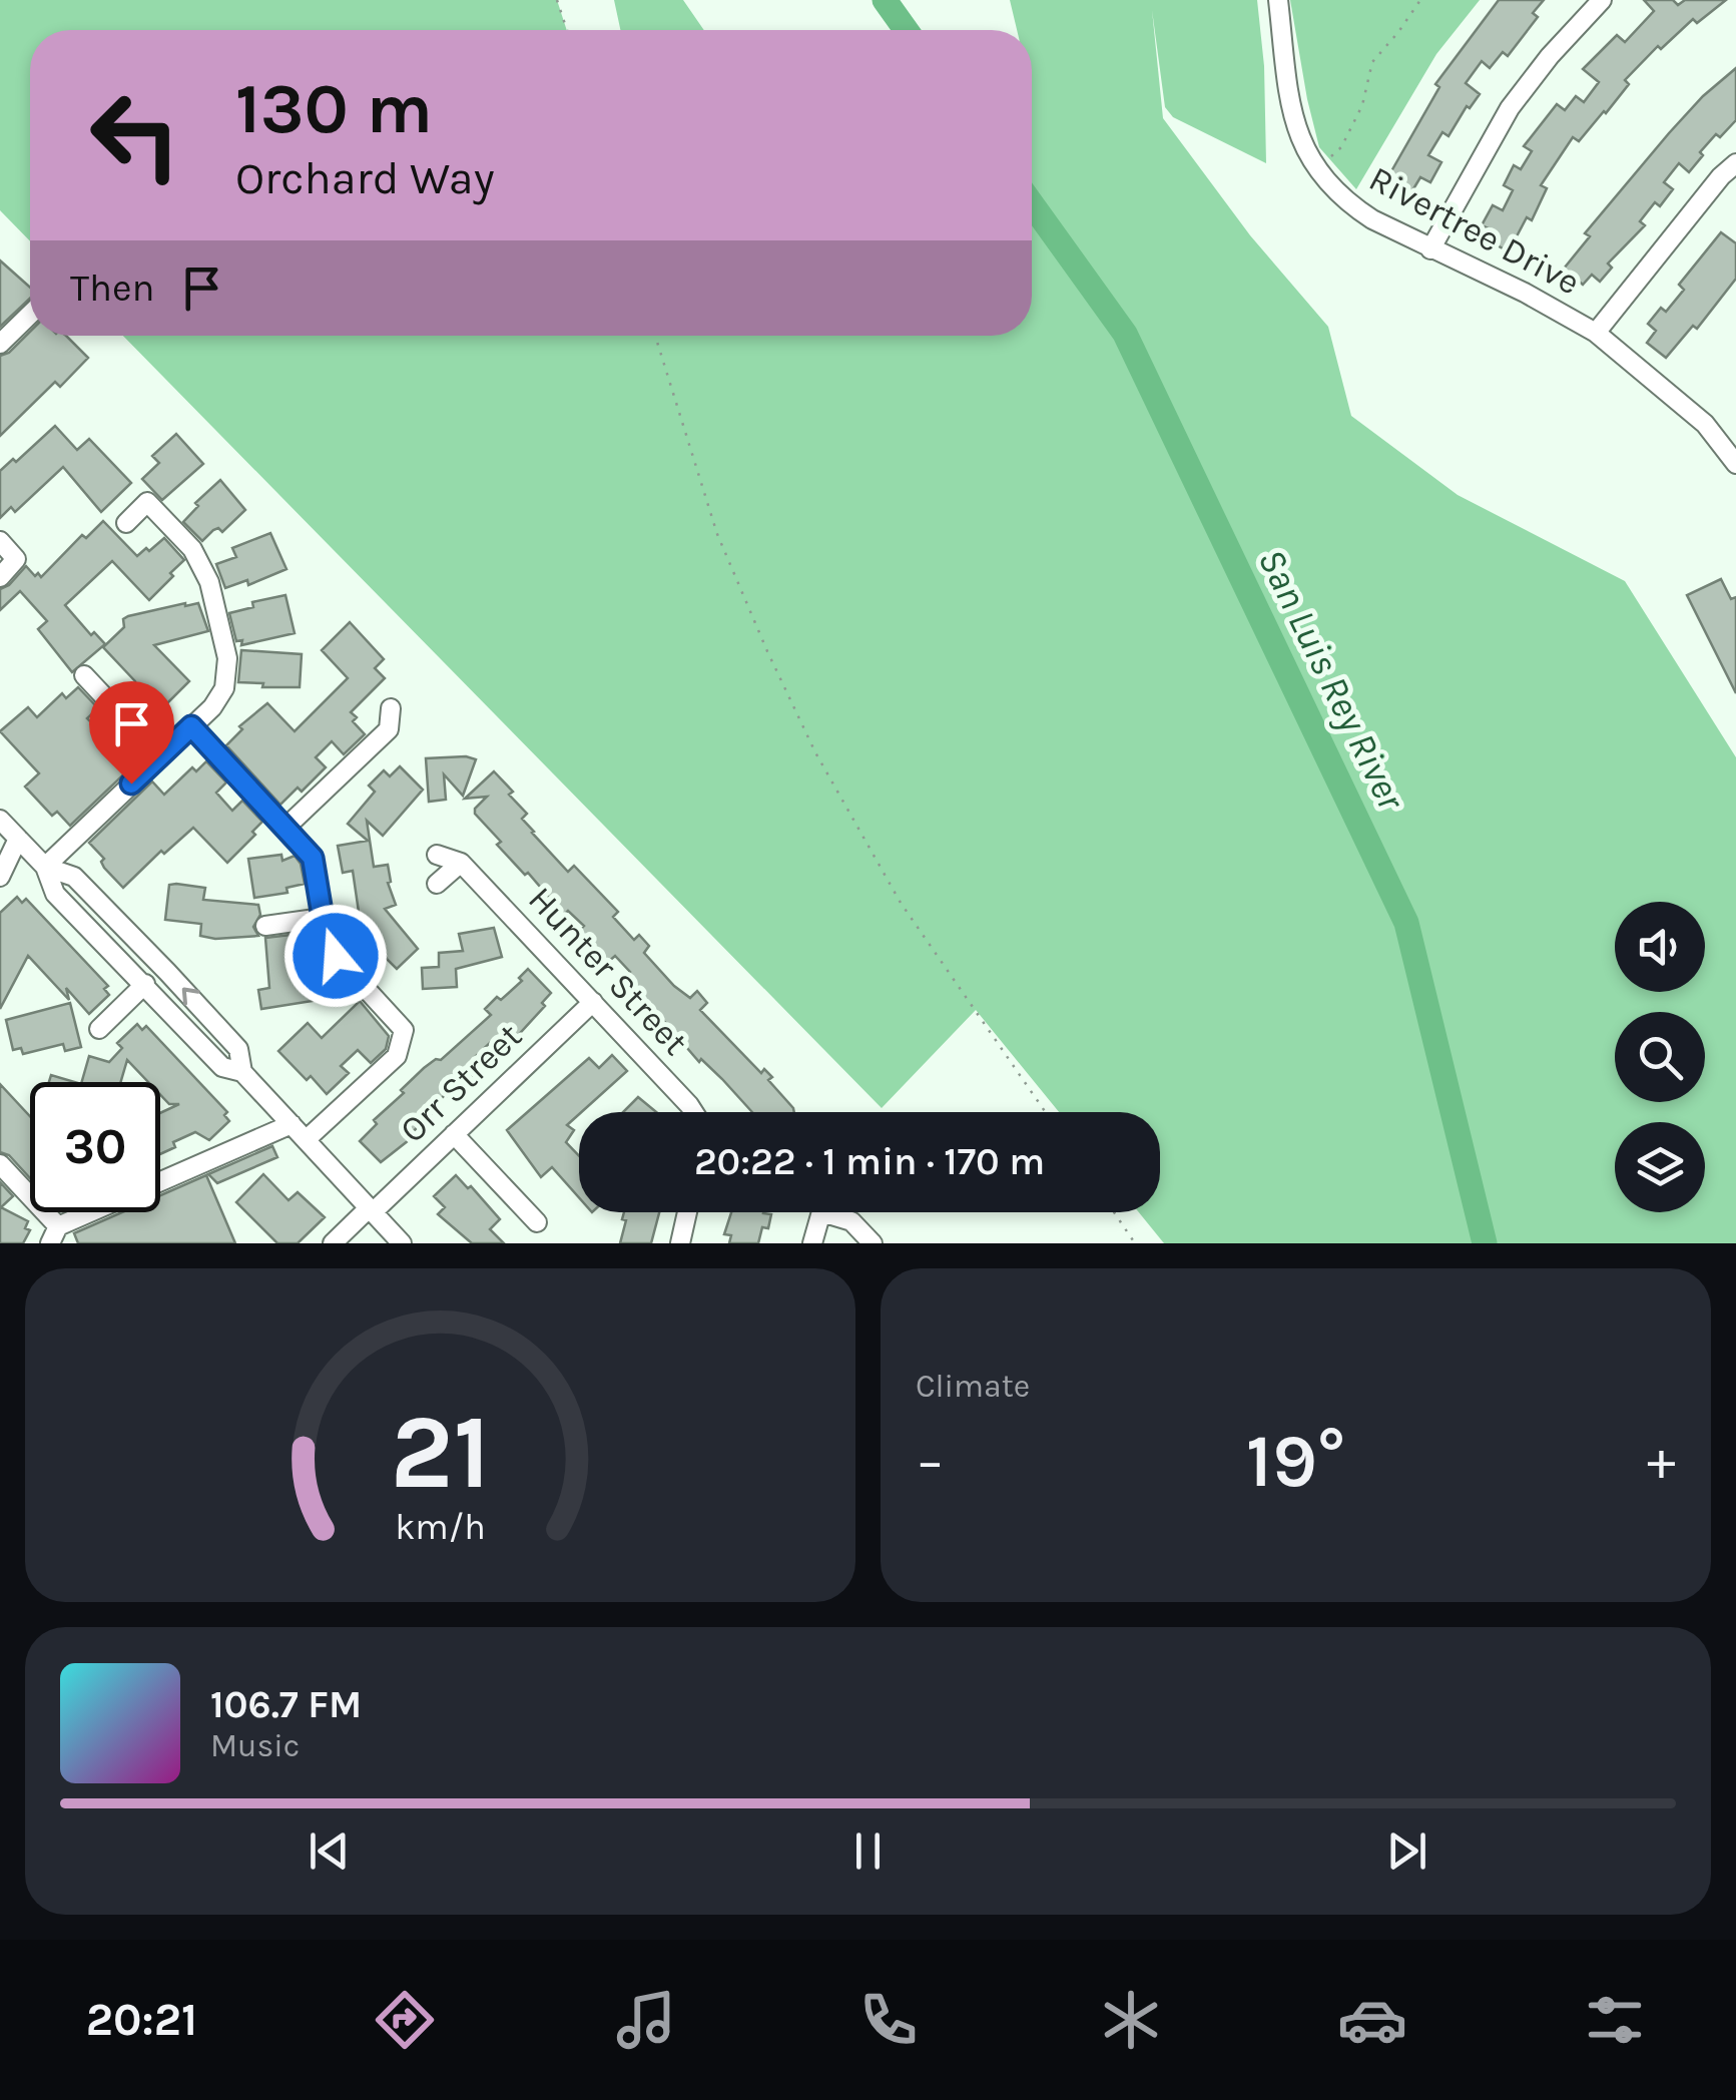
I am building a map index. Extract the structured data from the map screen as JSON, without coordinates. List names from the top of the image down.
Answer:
{
  "streets": {
    "street": ["Rivertree Drive", "Hunter Street", "Orr Street"]
  },
  "crossings": [
    ["Hunter Street", "Orr Street"]
  ],
  "water": ["San Luis Rey River"],
  "page": {
    "turn": ["130 m", "Orchard Way"],
    "then": "Then",
    "limit": "30",
    "trip": "20:22 · 1 min · 170 m",
    "tile": "Climate",
    "heat": ["−", "19°", "+"],
    "song": ["106.7 FM", "Music"],
    "tabs": "20:21",
    "gauge": ["21", "km/h"]
  }
}
